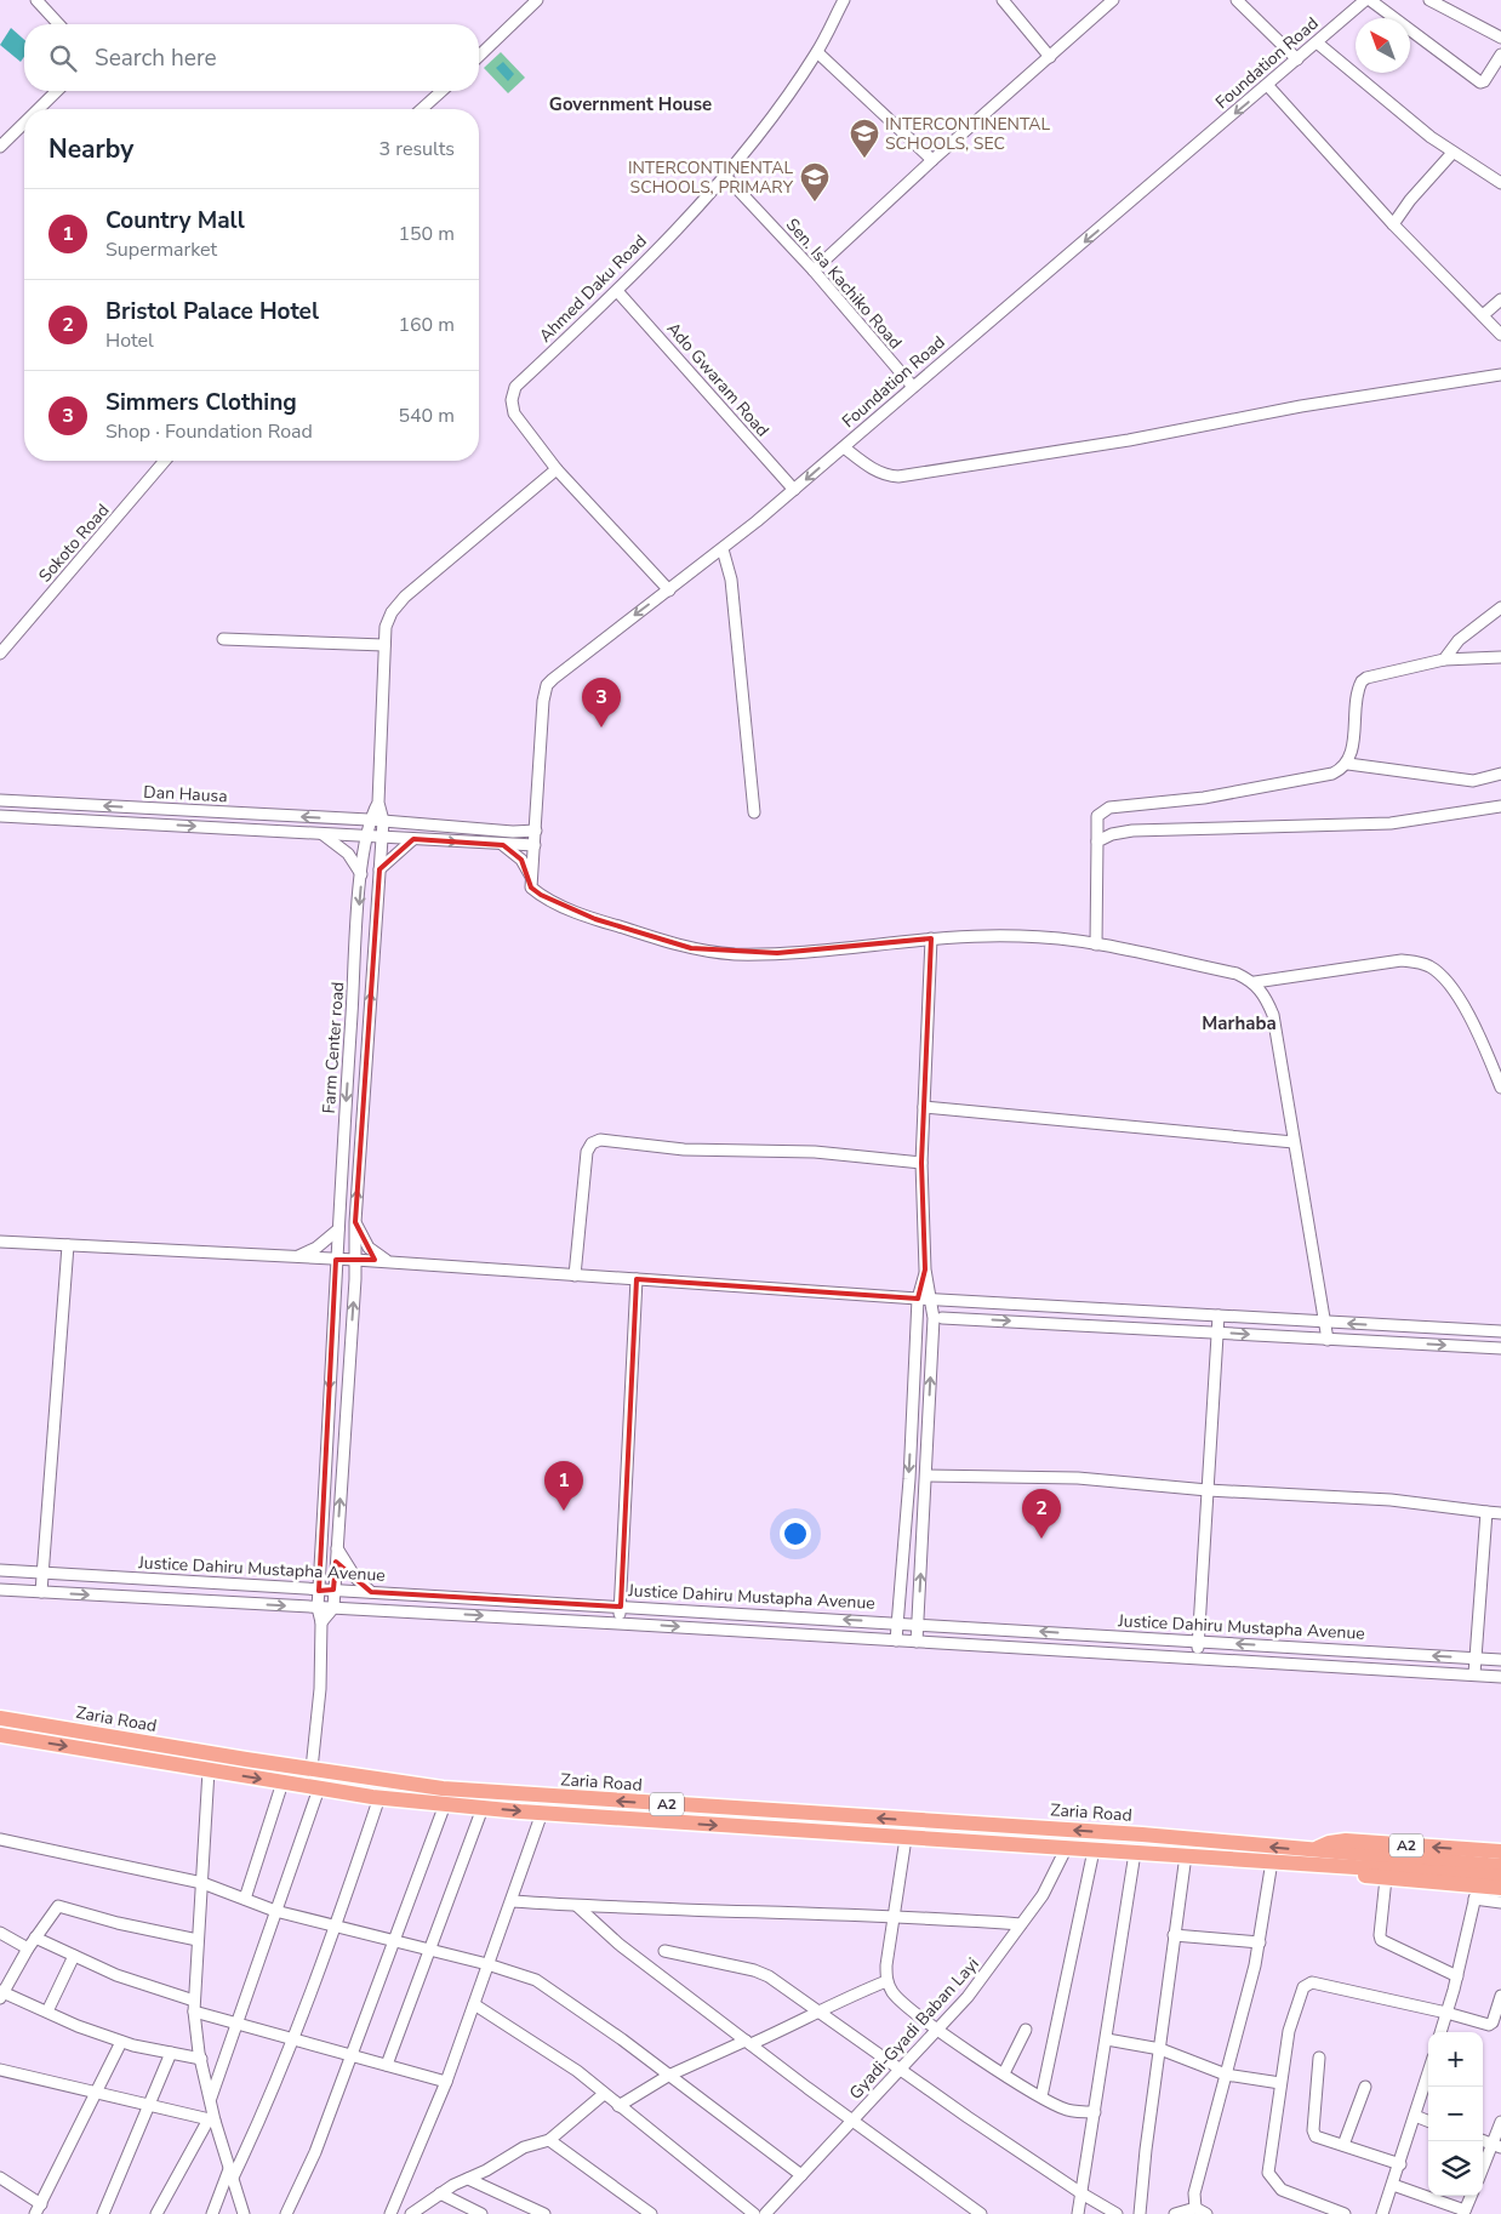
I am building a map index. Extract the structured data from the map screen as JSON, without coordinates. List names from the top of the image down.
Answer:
{
  "streets": {
    "highway": ["Zaria Road", "A2"],
    "street": [
      "Foundation Road",
      "Sen. Isa Kachiko Road",
      "Ahmed Daku Road",
      "Ado Gwaram Road",
      "Sokoto Road",
      "Dan Hausa",
      "Farm Center road",
      "Justice Dahiru Mustapha Avenue",
      "Gyadi-Gyadi Baban Layi"
    ]
  },
  "crossings": [
    ["Foundation Road", "Sen. Isa Kachiko Road"],
    ["Foundation Road", "Ahmed Daku Road"],
    ["Foundation Road", "Ado Gwaram Road"],
    ["Foundation Road", "Dan Hausa"],
    ["Sen. Isa Kachiko Road", "Ahmed Daku Road"],
    ["Ahmed Daku Road", "Ado Gwaram Road"],
    ["Dan Hausa", "Farm Center road"],
    ["Farm Center road", "Justice Dahiru Mustapha Avenue"],
    ["Farm Center road", "Zaria Road"],
    ["Zaria Road", "A2"],
    ["Zaria Road", "Gyadi-Gyadi Baban Layi"]
  ],
  "one_way": ["Foundation Road"],
  "districts": ["Government House", "Marhaba"],
  "places": {
    "school or university": ["INTERCONTINENTAL SCHOOLS, SEC", "INTERCONTINENTAL SCHOOLS, PRIMARY"]
  },
  "north": "top left",
  "page": {
    "search": "Search here",
    "heading": ["Nearby", "3 results"],
    "list": [
      {
        "mark": "1",
        "name": "Country Mall",
        "note": "Supermarket",
        "value": "150 m"
      },
      {
        "mark": "2",
        "name": "Bristol Palace Hotel",
        "note": "Hotel",
        "value": "160 m"
      },
      {
        "mark": "3",
        "name": "Simmers Clothing",
        "note": "Shop · Foundation Road",
        "value": "540 m"
      }
    ],
    "pins": ["3", "1", "2"],
    "map_buttons": ["+", "−"]
  }
}
